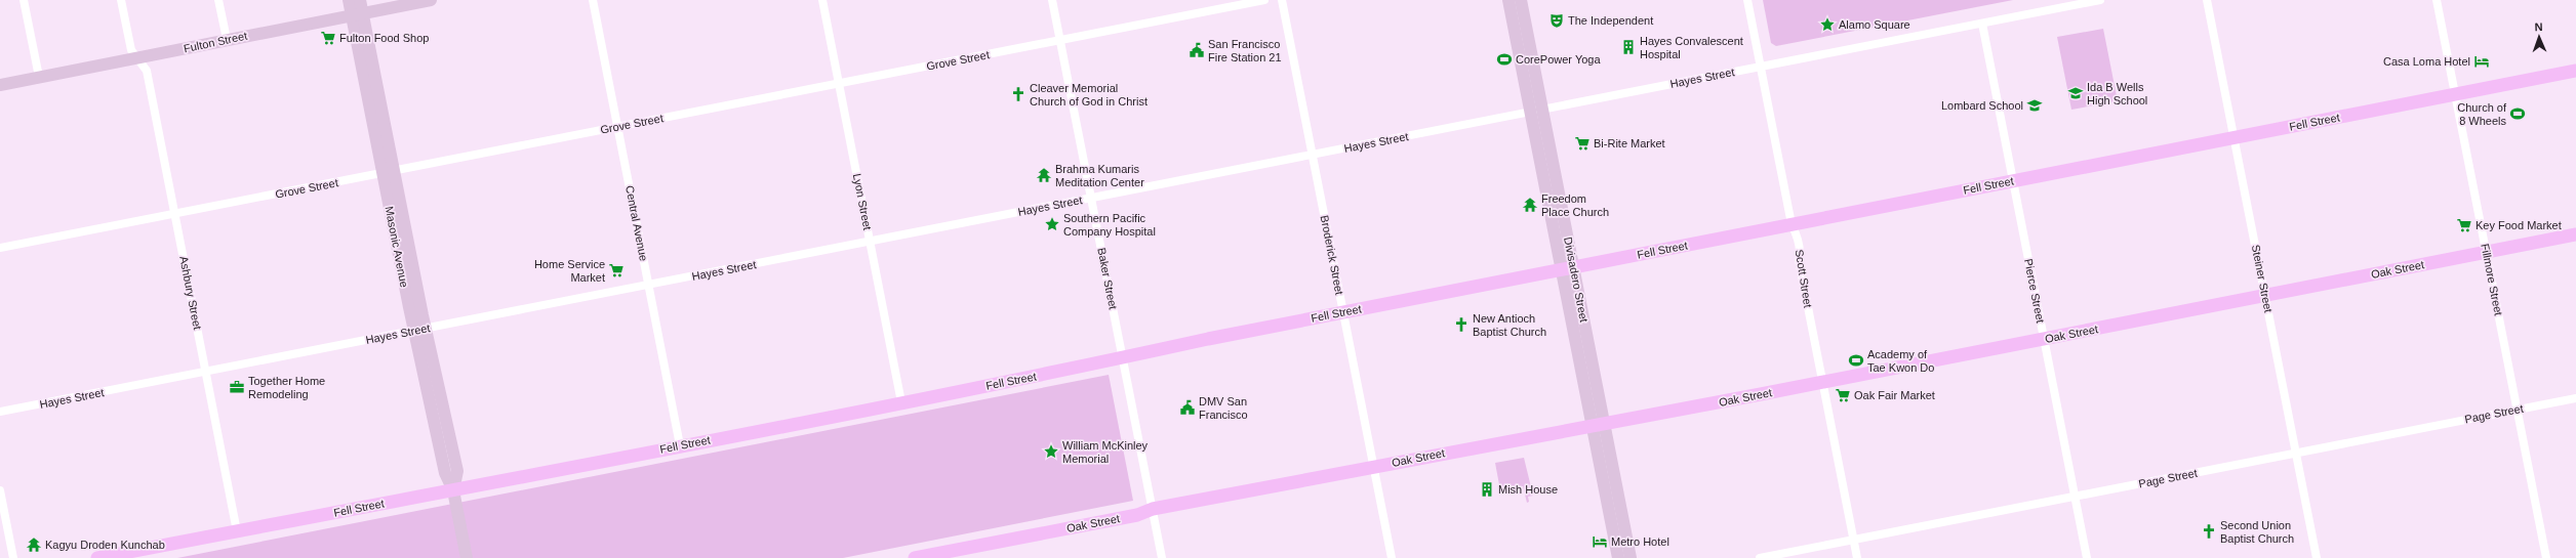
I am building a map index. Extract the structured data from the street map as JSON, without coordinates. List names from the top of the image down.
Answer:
{
  "streets": {
    "main road": [
      "Fulton Street",
      "Fell Street",
      "Masonic Avenue",
      "Oak Street",
      "Divisadero Street"
    ],
    "street": [
      "Grove Street",
      "Hayes Street",
      "Lyon Street",
      "Central Avenue",
      "Broderick Street",
      "Baker Street",
      "Scott Street",
      "Steiner Street",
      "Fillmore Street",
      "Pierce Street",
      "Ashbury Street",
      "Page Street"
    ]
  },
  "crossings": [
    ["Fulton Street", "Masonic Avenue"],
    ["Fulton Street", "Ashbury Street"],
    ["Grove Street", "Lyon Street"],
    ["Grove Street", "Central Avenue"],
    ["Grove Street", "Masonic Avenue"],
    ["Grove Street", "Baker Street"],
    ["Grove Street", "Ashbury Street"],
    ["Hayes Street", "Lyon Street"],
    ["Hayes Street", "Central Avenue"],
    ["Hayes Street", "Masonic Avenue"],
    ["Hayes Street", "Broderick Street"],
    ["Hayes Street", "Baker Street"],
    ["Hayes Street", "Scott Street"],
    ["Hayes Street", "Divisadero Street"],
    ["Hayes Street", "Pierce Street"],
    ["Hayes Street", "Ashbury Street"],
    ["Fell Street", "Lyon Street"],
    ["Fell Street", "Central Avenue"],
    ["Fell Street", "Masonic Avenue"],
    ["Fell Street", "Broderick Street"],
    ["Fell Street", "Baker Street"],
    ["Fell Street", "Scott Street"],
    ["Fell Street", "Steiner Street"],
    ["Fell Street", "Divisadero Street"],
    ["Fell Street", "Fillmore Street"],
    ["Fell Street", "Pierce Street"],
    ["Fell Street", "Ashbury Street"],
    ["Broderick Street", "Oak Street"],
    ["Oak Street", "Baker Street"],
    ["Oak Street", "Scott Street"],
    ["Oak Street", "Steiner Street"],
    ["Oak Street", "Divisadero Street"],
    ["Oak Street", "Fillmore Street"],
    ["Oak Street", "Pierce Street"],
    ["Scott Street", "Page Street"],
    ["Steiner Street", "Page Street"],
    ["Fillmore Street", "Page Street"],
    ["Pierce Street", "Page Street"]
  ],
  "places": {
    "theatre": ["The Independent"],
    "place": ["Alamo Square", "Southern Pacific Company Hospital", "William McKinley Memorial"],
    "supermarket": [
      "Fulton Food Shop",
      "Bi-Rite Market",
      "Key Food Market",
      "Home Service Market",
      "Oak Fair Market"
    ],
    "building": ["Hayes Convalescent Hospital", "Mish House"],
    "public building": ["San Francisco Fire Station 21", "DMV San Francisco"],
    "sports": ["CorePower Yoga", "Church of 8 Wheels", "Academy of Tae Kwon Do"],
    "hotel": ["Casa Loma Hotel", "Metro Hotel"],
    "school or university": ["Ida B Wells High School", "Lombard School"],
    "church": ["Cleaver Memorial Church of God in Christ", "New Antioch Baptist Church", "Second Union Baptist Church"],
    "temple": ["Brahma Kumaris Meditation Center", "Freedom Place Church", "Kagyu Droden Kunchab"],
    "office": ["Together Home Remodeling"]
  },
  "north": "top"
}
